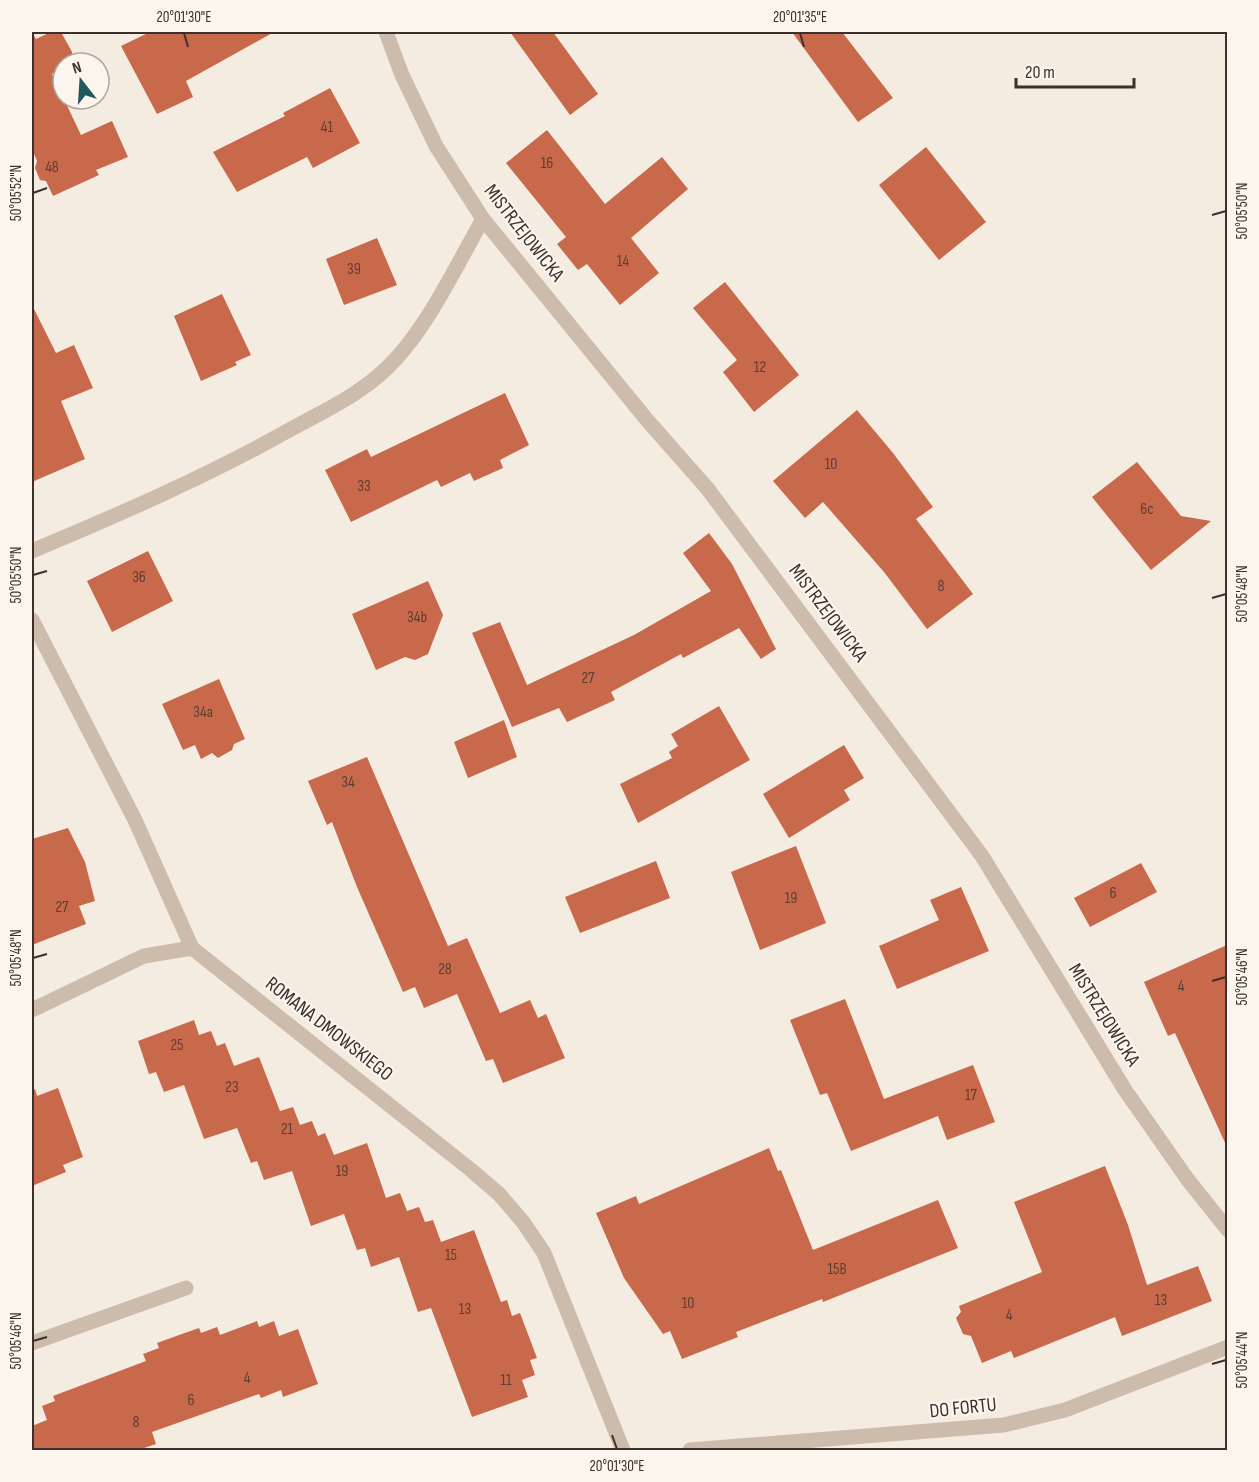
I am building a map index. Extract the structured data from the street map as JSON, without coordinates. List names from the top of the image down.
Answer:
{
  "streets": {
    "street": ["MISTRZEJOWICKA", "ROMANA DMOWSKIEGO", "DO FORTU"]
  },
  "house_numbers": [
    "41",
    "16",
    "48",
    "14",
    "39",
    "12",
    "10",
    "33",
    "6c",
    "36",
    "8",
    "34b",
    "27",
    "34a",
    "34",
    "6",
    "19",
    "27",
    "28",
    "4",
    "25",
    "23",
    "17",
    "21",
    "19",
    "15",
    "15B",
    "13",
    "10",
    "13",
    "4",
    "4",
    "11",
    "6",
    "8"
  ],
  "scale_bar": "20 m",
  "north": "top",
  "coordinates": [
    "20°01'30\"E",
    "20°01'35\"E",
    "50°05'52\"N",
    "50°05'50\"N",
    "50°05'48\"N",
    "50°05'46\"N",
    "50°05'44\"N"
  ]
}
